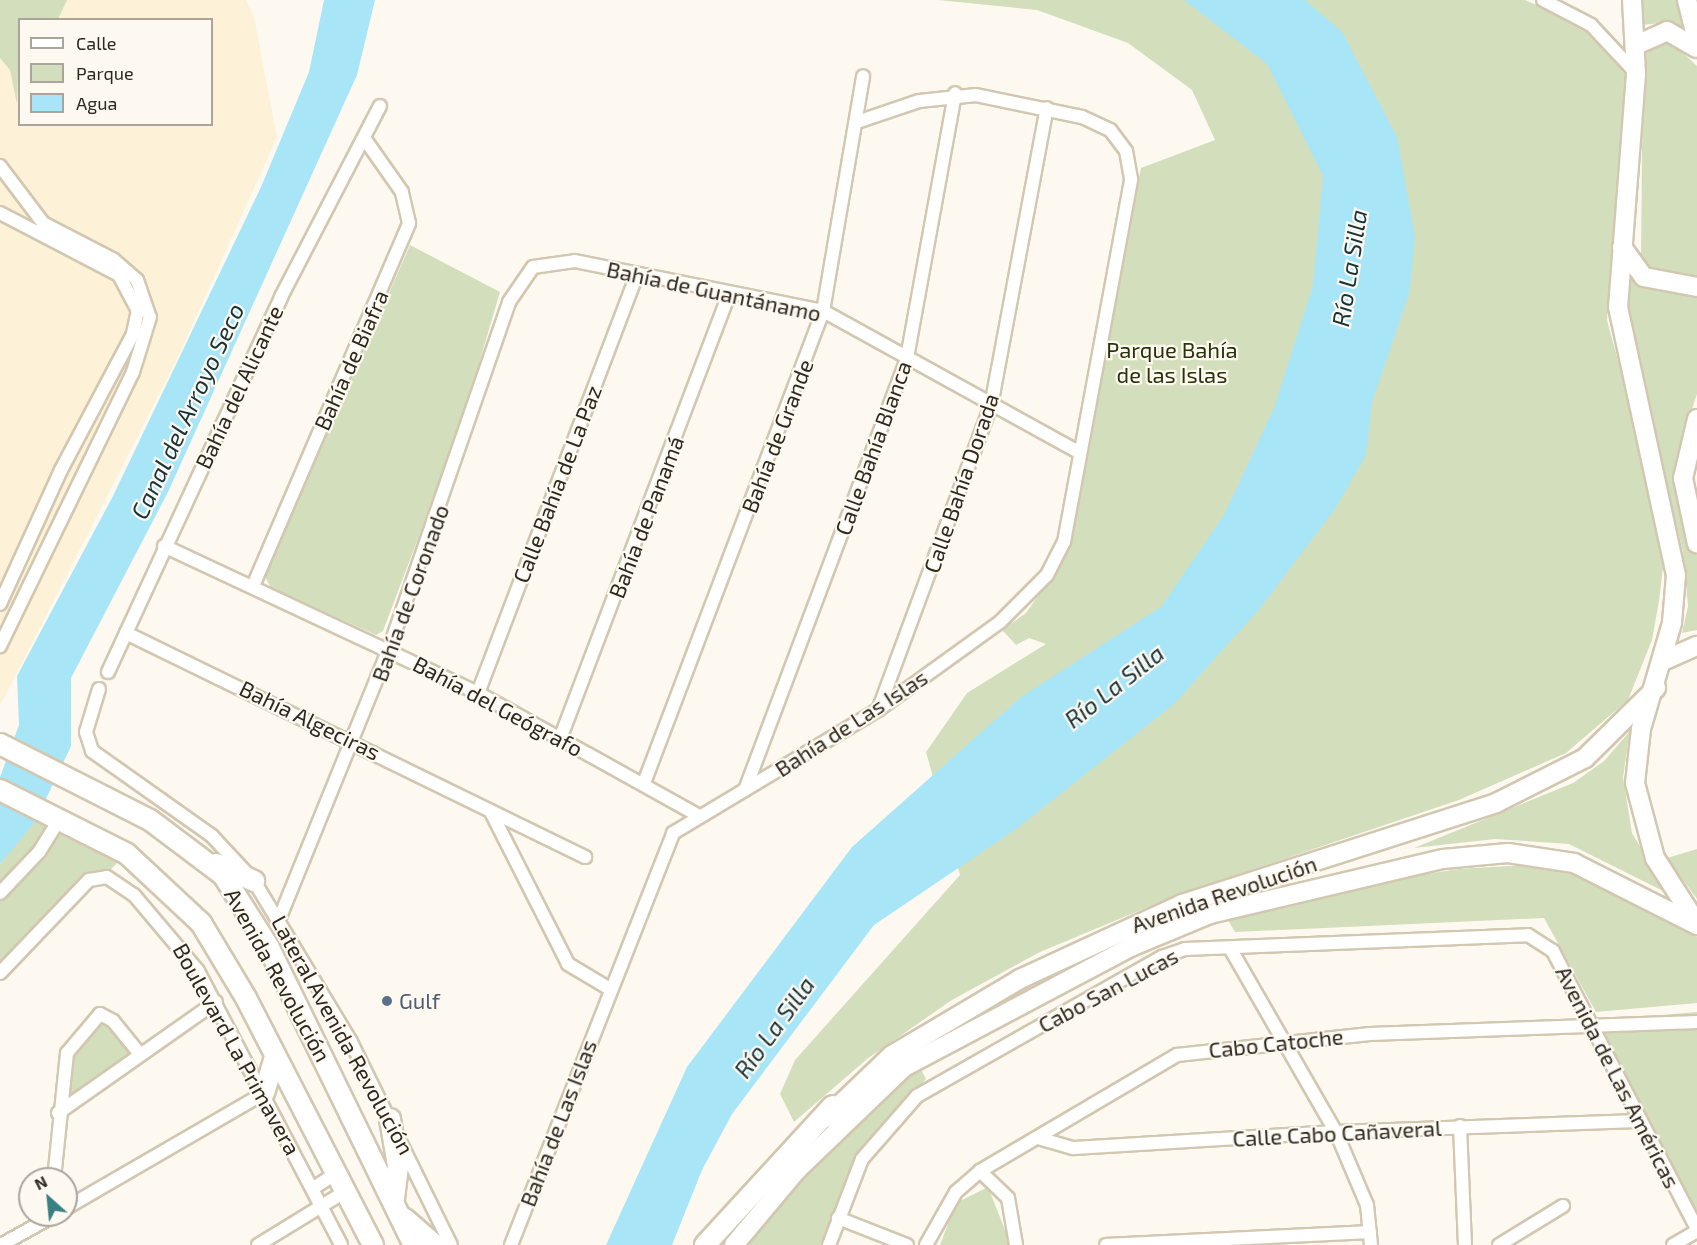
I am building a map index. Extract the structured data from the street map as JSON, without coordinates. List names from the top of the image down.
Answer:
{
  "streets": {
    "main road": ["Avenida Revolución"],
    "street": [
      "Bahía de Guantánamo",
      "Bahía de Biafra",
      "Bahía del Alicante",
      "Bahía de Grande",
      "Calle Bahía Blanca",
      "Calle Bahía Dorada",
      "Calle Bahía de La Paz",
      "Bahía de Panamá",
      "Bahía de Coronado",
      "Bahía del Geógrafo",
      "Bahía Algeciras",
      "Bahía de Las Islas",
      "Cabo San Lucas",
      "Lateral Avenida Revolución",
      "Cabo Catoche",
      "Boulevard La Primavera",
      "Avenida de Las Américas",
      "Calle Cabo Cañaveral"
    ]
  },
  "crossings": [
    ["Bahía de Guantánamo", "Bahía de Grande"],
    ["Bahía de Guantánamo", "Calle Bahía Blanca"],
    ["Bahía de Guantánamo", "Calle Bahía Dorada"],
    ["Bahía de Guantánamo", "Calle Bahía de La Paz"],
    ["Bahía de Guantánamo", "Bahía de Panamá"],
    ["Bahía de Guantánamo", "Bahía de Coronado"],
    ["Bahía de Guantánamo", "Bahía de Las Islas"],
    ["Bahía de Biafra", "Bahía del Alicante"],
    ["Bahía de Biafra", "Bahía del Geógrafo"],
    ["Bahía del Alicante", "Bahía del Geógrafo"],
    ["Bahía del Alicante", "Bahía Algeciras"],
    ["Bahía de Grande", "Bahía del Geógrafo"],
    ["Calle Bahía Blanca", "Bahía de Las Islas"],
    ["Calle Bahía Dorada", "Bahía de Las Islas"],
    ["Calle Bahía de La Paz", "Bahía del Geógrafo"],
    ["Bahía de Panamá", "Bahía del Geógrafo"],
    ["Bahía de Coronado", "Bahía del Geógrafo"],
    ["Bahía de Coronado", "Bahía Algeciras"],
    ["Bahía de Coronado", "Lateral Avenida Revolución"],
    ["Bahía del Geógrafo", "Bahía de Las Islas"],
    ["Cabo San Lucas", "Avenida de Las Américas"],
    ["Cabo Catoche", "Avenida de Las Américas"],
    ["Cabo Catoche", "Calle Cabo Cañaveral"],
    ["Avenida de Las Américas", "Calle Cabo Cañaveral"]
  ],
  "water": ["Río La Silla", "Canal del Arroyo Seco"],
  "parks": ["Parque Bahía de las Islas"],
  "places": ["Gulf"],
  "legend": ["Calle", "Parque", "Agua"],
  "north": "top left"
}
